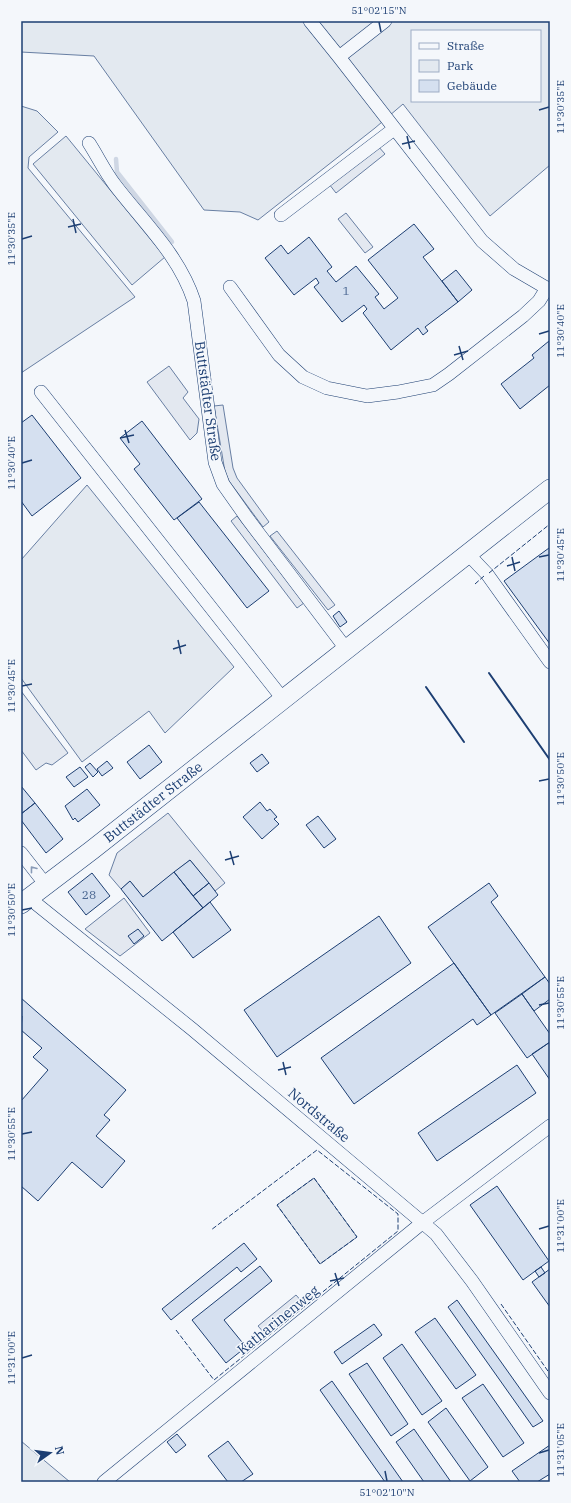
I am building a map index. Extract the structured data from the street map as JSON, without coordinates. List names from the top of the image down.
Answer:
{
  "streets": {
    "street": ["Buttstädter Straße", "Nordstraße", "Katharinenweg"]
  },
  "crossings": [
    ["Buttstädter Straße", "Nordstraße"],
    ["Nordstraße", "Katharinenweg"]
  ],
  "house_numbers": ["1", "28"],
  "legend": ["Straße", "Park", "Gebäude"],
  "north": "right",
  "coordinates": [
    "51°02'15\"N",
    "11°30'35\"E",
    "11°30'40\"E",
    "11°30'45\"E",
    "11°30'50\"E",
    "11°30'55\"E",
    "11°31'00\"E",
    "11°31'05\"E",
    "51°02'10\"N"
  ]
}
